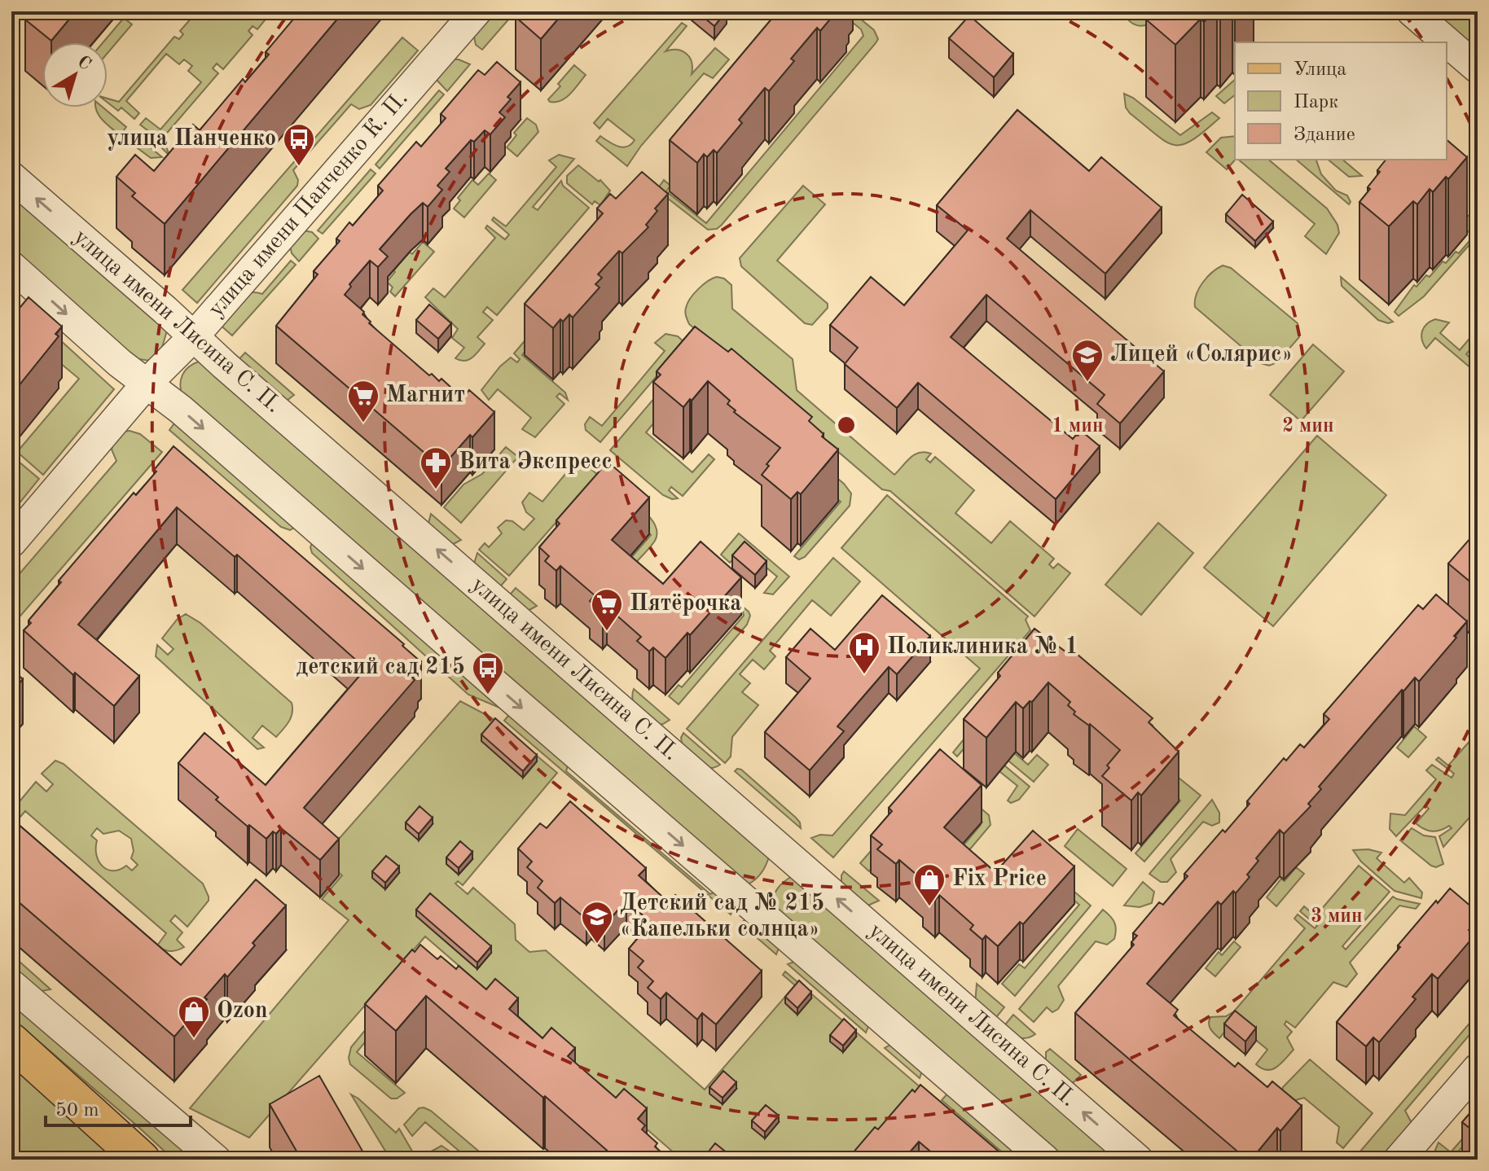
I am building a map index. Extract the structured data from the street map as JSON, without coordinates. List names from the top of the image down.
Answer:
{
  "streets": {
    "street": ["улица имени Панченко К. П.", "улица имени Лисина С. П."]
  },
  "crossings": [
    ["улица имени Панченко К. П.", "улица имени Лисина С. П."]
  ],
  "places": {
    "bus stop": ["улица Панченко", "детский сад 215"],
    "school or university": ["Лицей «Солярис»", "Детский сад № 215 «Капельки солнца»"],
    "supermarket": ["Магнит", "Пятёрочка"],
    "pharmacy": ["Вита Экспресс"],
    "hospital": ["Поликлиника № 1"],
    "shop": ["Fix Price", "Ozon"]
  },
  "legend": ["Улица", "Парк", "Здание"],
  "scale_bar": "50 m",
  "north": "top right",
  "rings": ["1 мин", "2 мин", "3 мин"]
}
